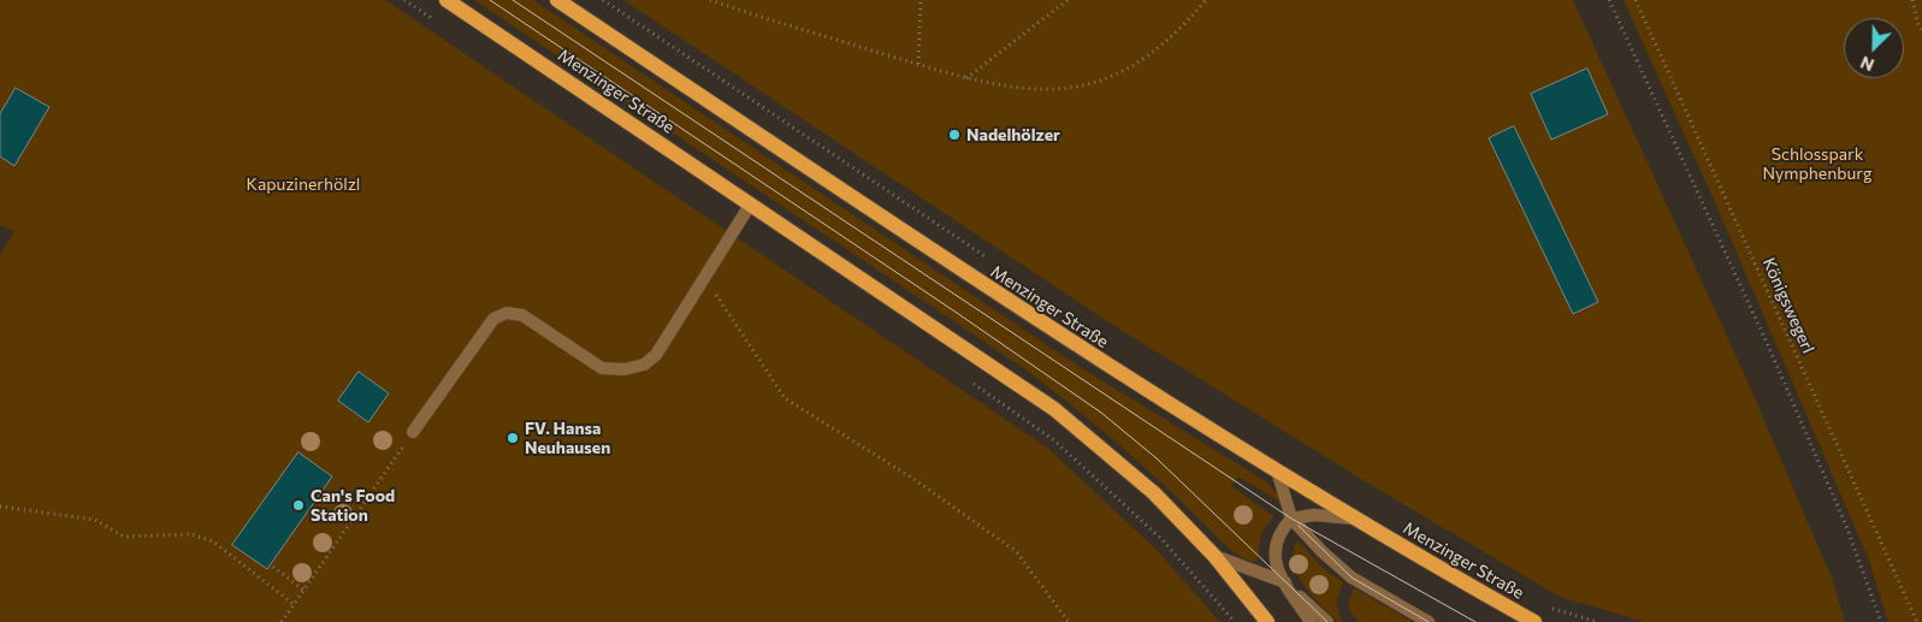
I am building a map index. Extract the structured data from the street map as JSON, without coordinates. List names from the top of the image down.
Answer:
{
  "streets": {
    "main road": ["Menzinger Straße"],
    "path": ["Königswegerl"]
  },
  "parks": ["Schlosspark Nymphenburg", "Kapuzinerhölzl"],
  "places": ["Nadelhölzer", "FV. Hansa Neuhausen", "Can's Food Station"],
  "north": "bottom left"
}
